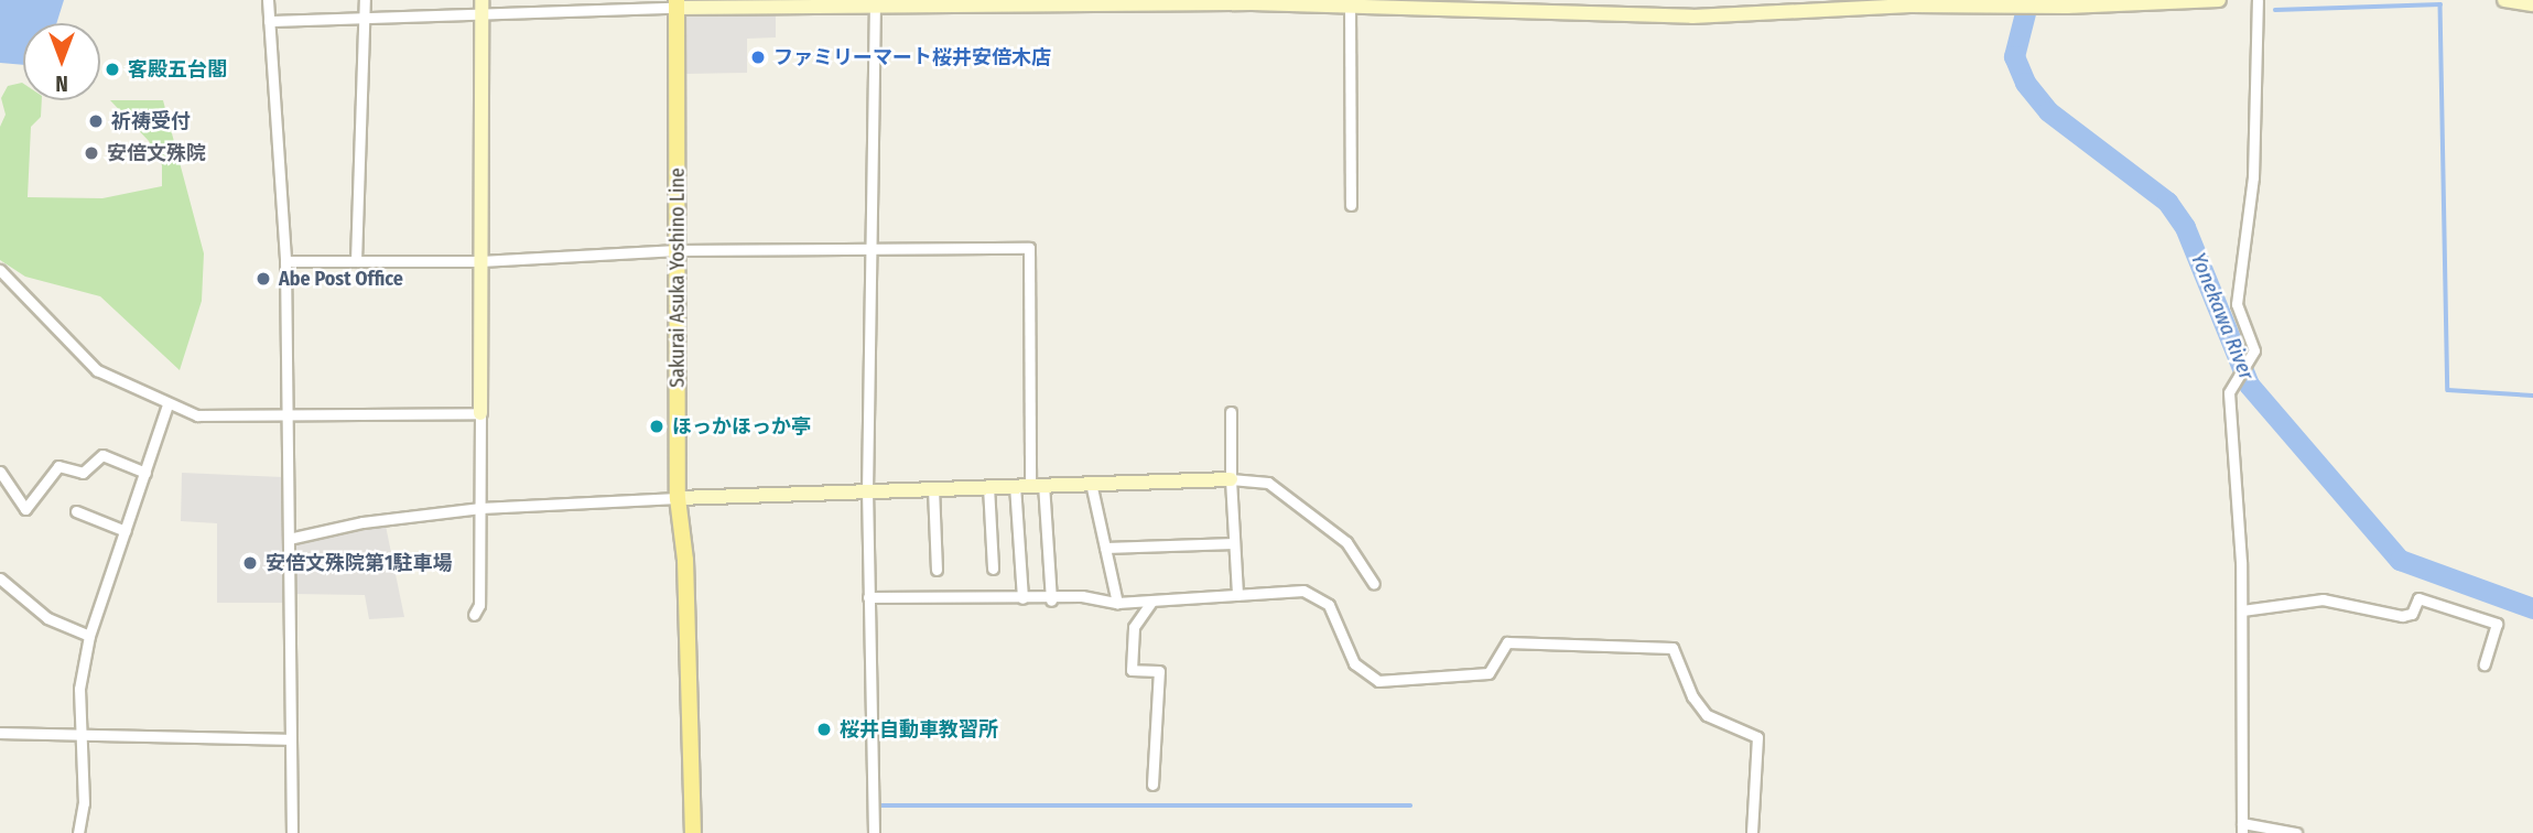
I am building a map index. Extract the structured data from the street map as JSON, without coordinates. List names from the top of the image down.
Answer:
{
  "streets": {
    "main road": ["Sakurai Asuka Yoshino Line"]
  },
  "water": ["Yonekawa River"],
  "places": [
    "ファミリーマート桜井安倍木店",
    "客殿五台閣",
    "祈祷受付",
    "安倍文殊院",
    "Abe Post Office",
    "ほっかほっか亭",
    "安倍文殊院第1駐車場",
    "桜井自動車教習所"
  ],
  "north": "bottom"
}
